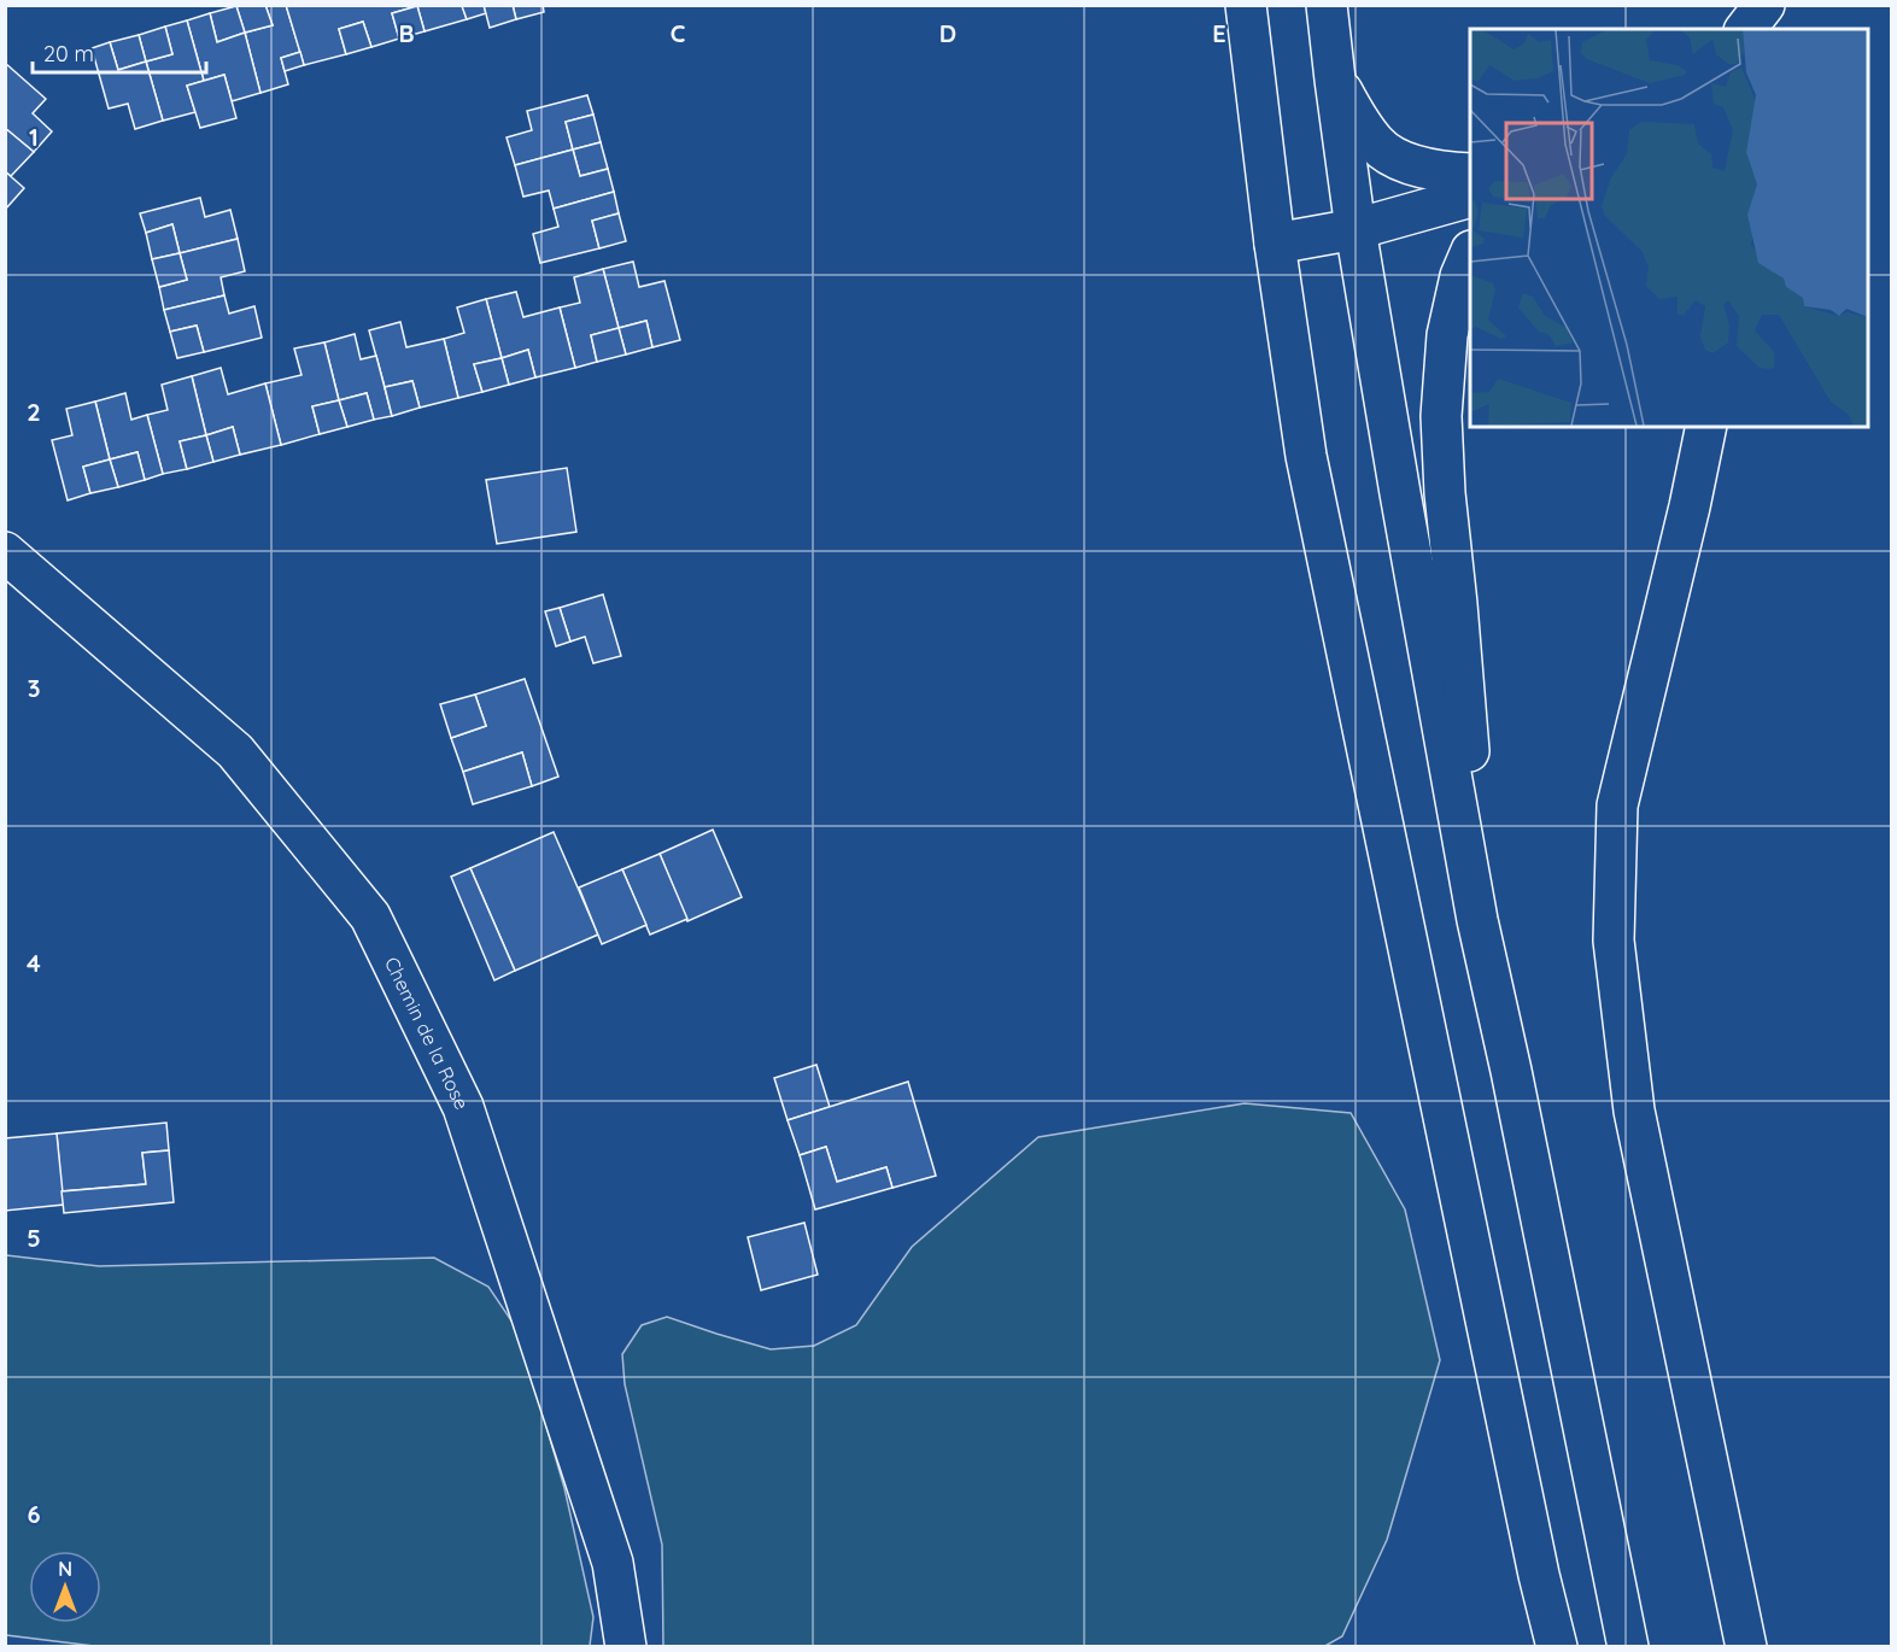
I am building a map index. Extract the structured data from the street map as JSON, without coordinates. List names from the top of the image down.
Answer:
{
  "streets": {
    "main road": ["Chemin de la Rose"]
  },
  "scale_bar": "20 m",
  "north": "top",
  "grid": {
    "columns": [
      "B",
      "C",
      "D",
      "E"
    ],
    "rows": [
      "1",
      "2",
      "3",
      "4",
      "5",
      "6"
    ]
  }
}
